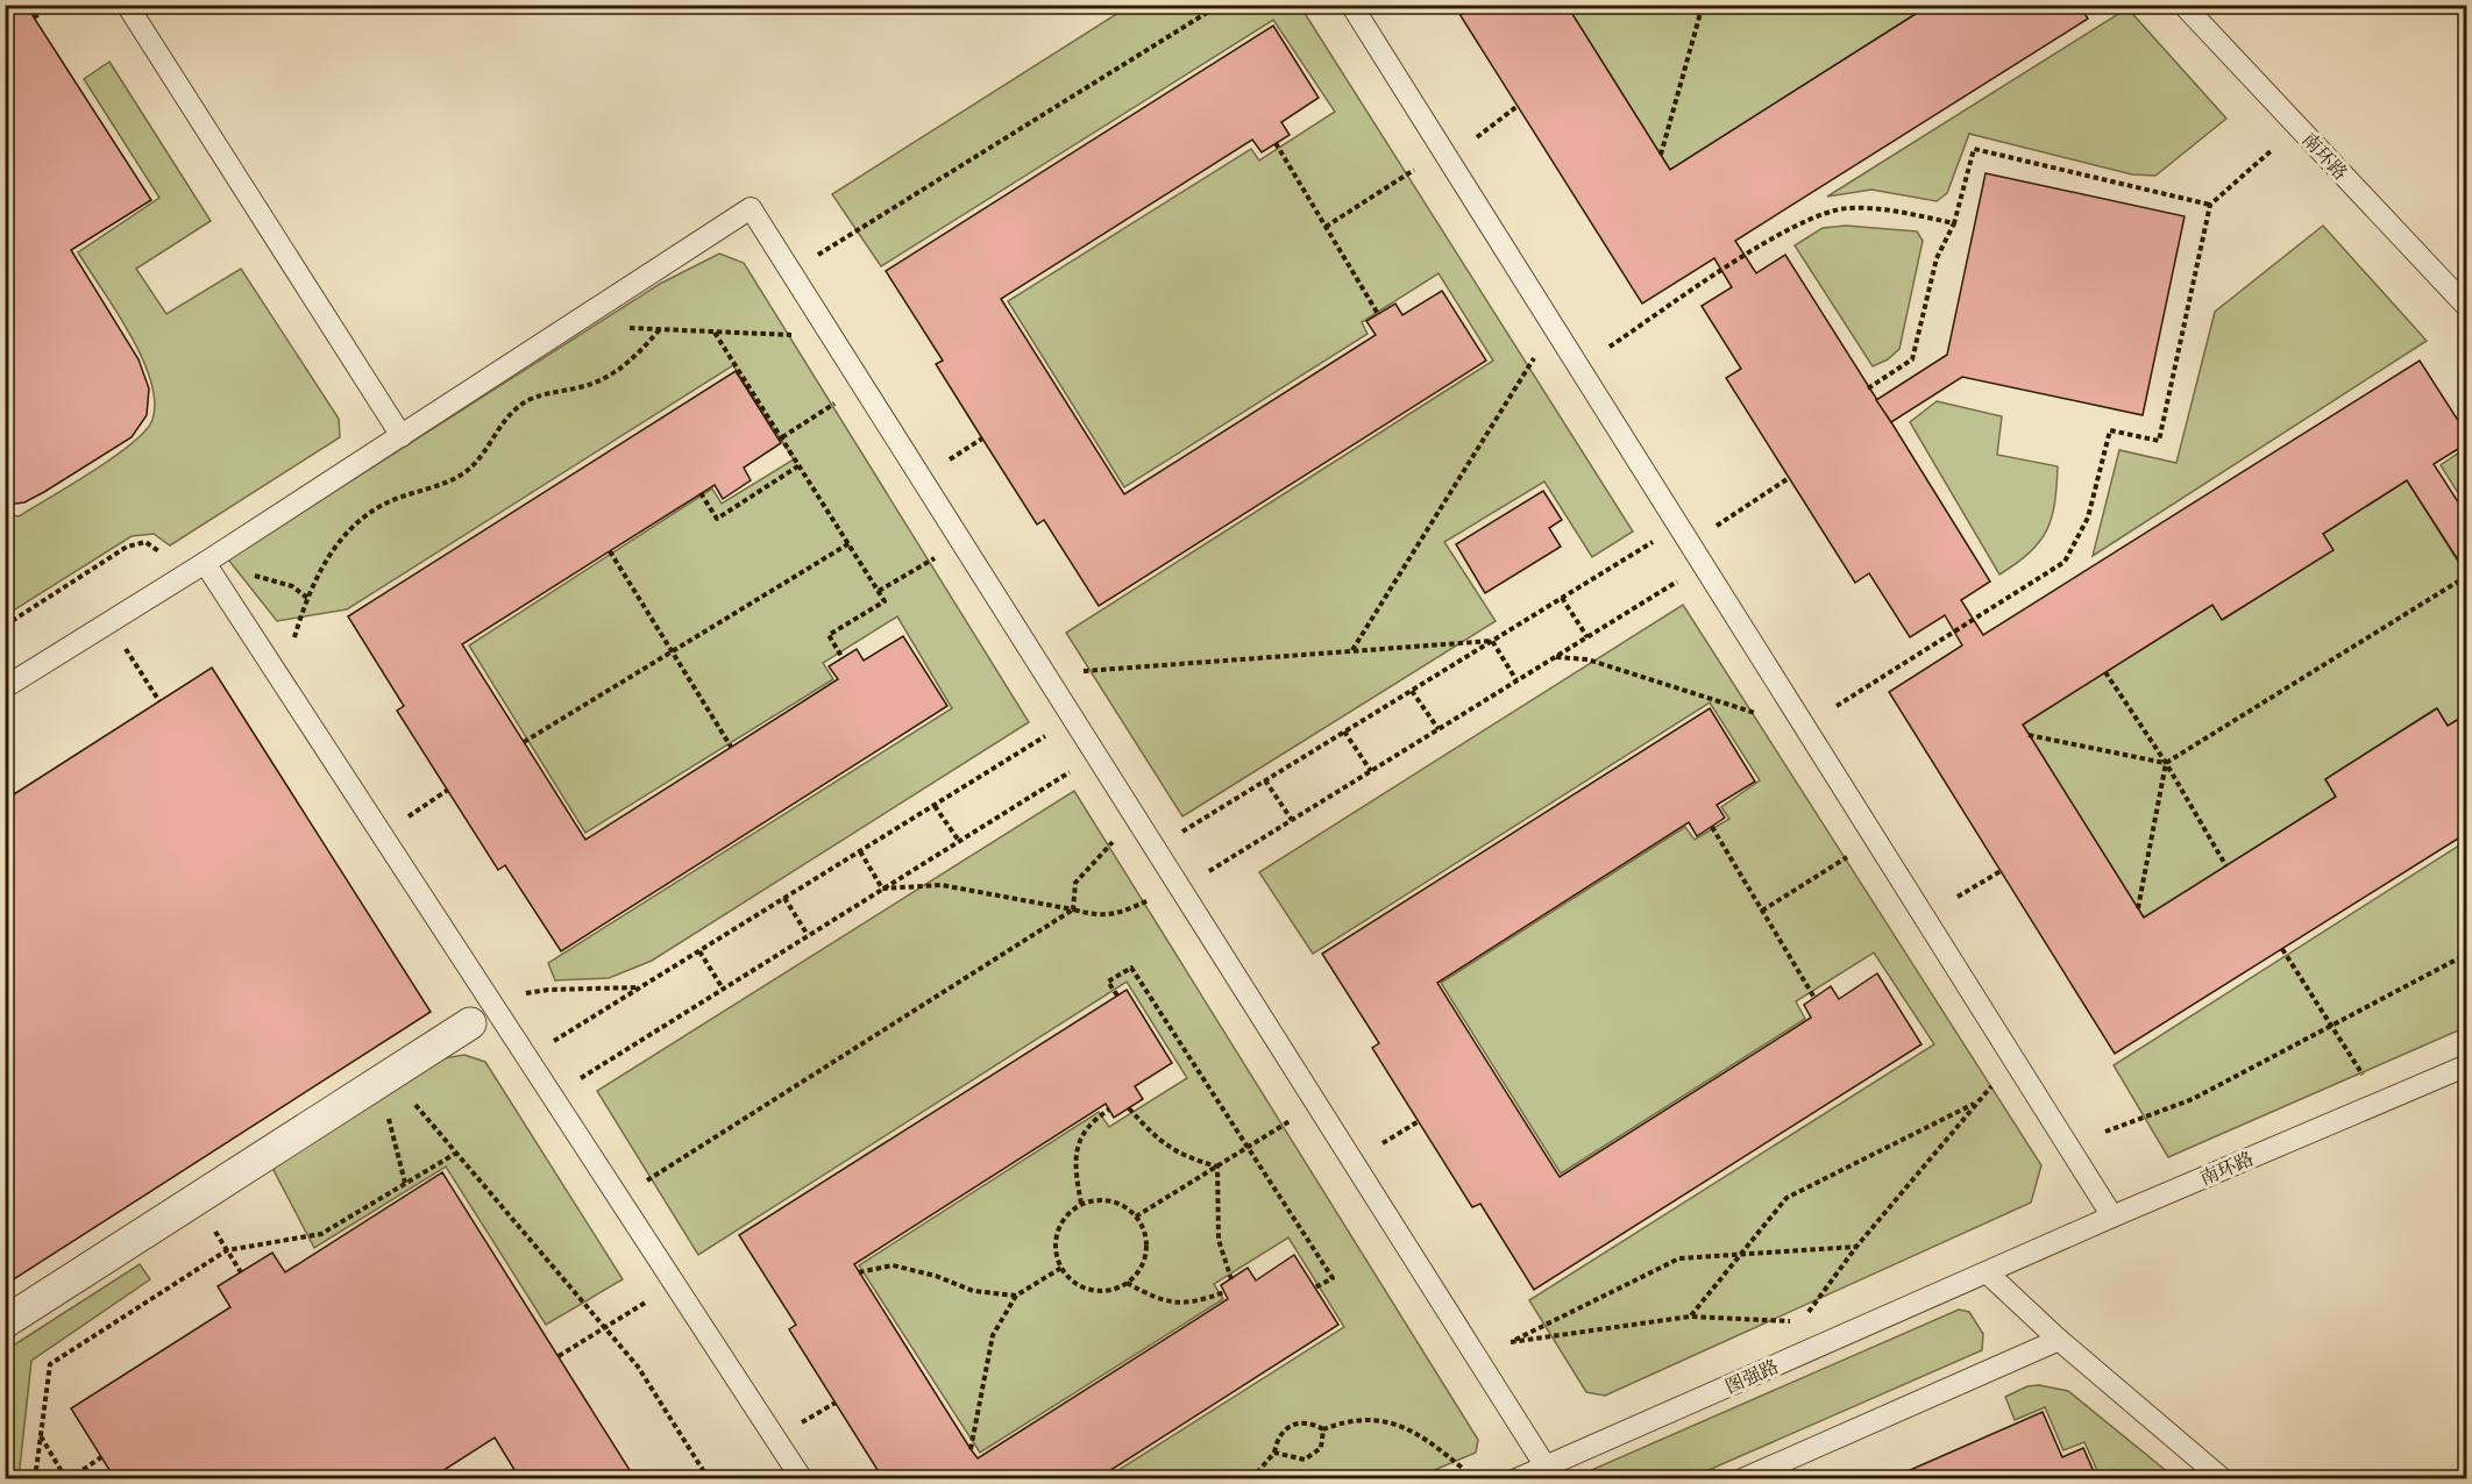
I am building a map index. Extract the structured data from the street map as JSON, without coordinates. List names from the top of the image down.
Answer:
{
  "streets": {
    "lane": ["南环路", "图强路"]
  },
  "crossings": [
    ["南环路", "图强路"]
  ]
}
